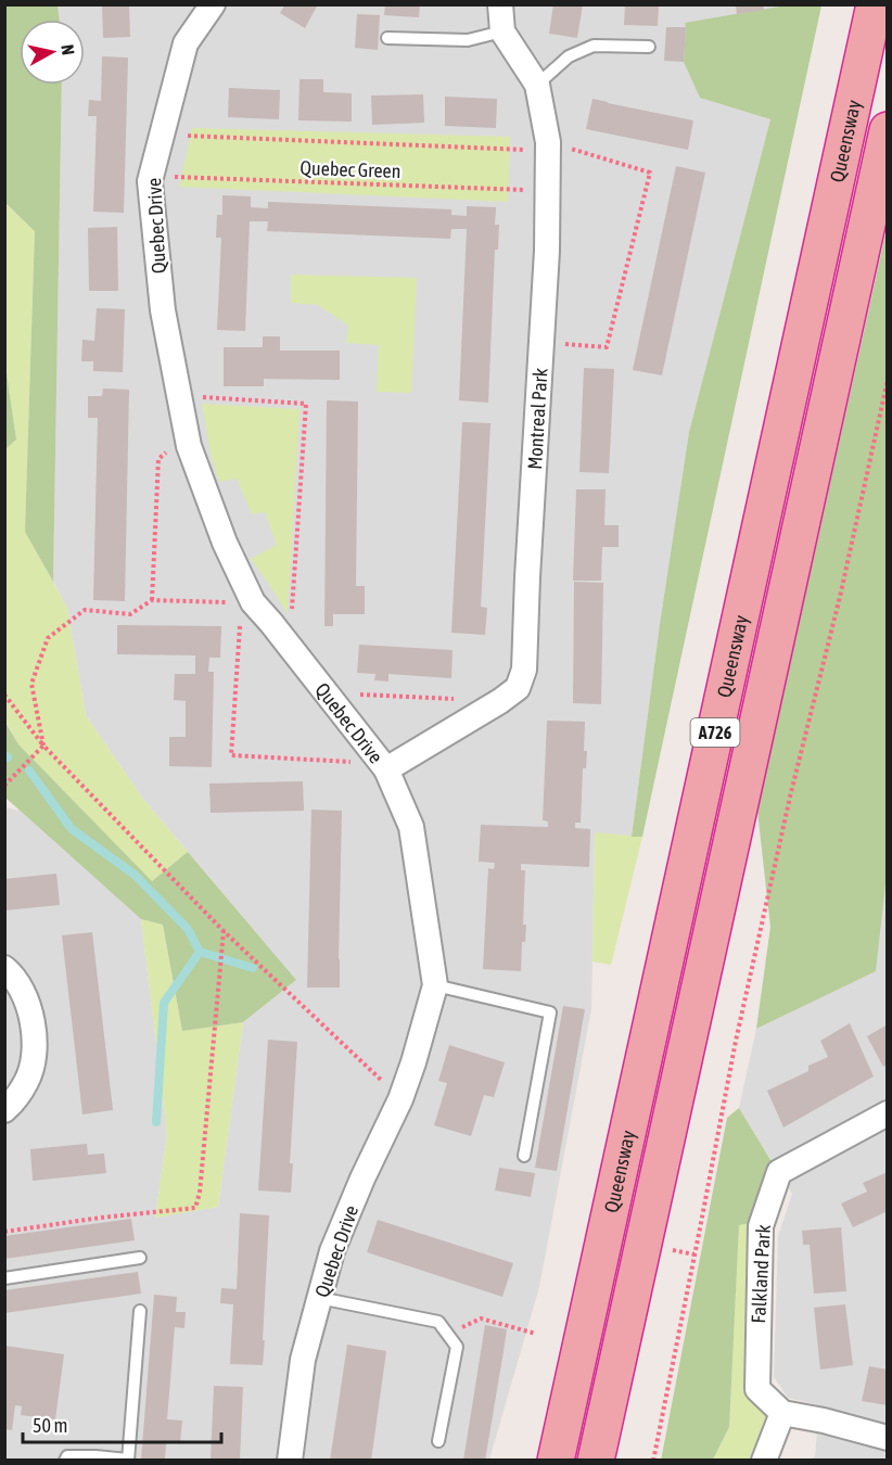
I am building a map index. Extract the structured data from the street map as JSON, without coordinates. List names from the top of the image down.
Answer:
{
  "streets": {
    "highway": ["Queensway", "A726"],
    "street": ["Quebec Drive", "Montreal Park", "Falkland Park"],
    "path": ["Quebec Green"]
  },
  "crossings": [
    ["Quebec Green", "Quebec Drive"],
    ["Quebec Green", "Montreal Park"],
    ["Quebec Drive", "Montreal Park"]
  ],
  "scale_bar": "50 m",
  "north": "right"
}
